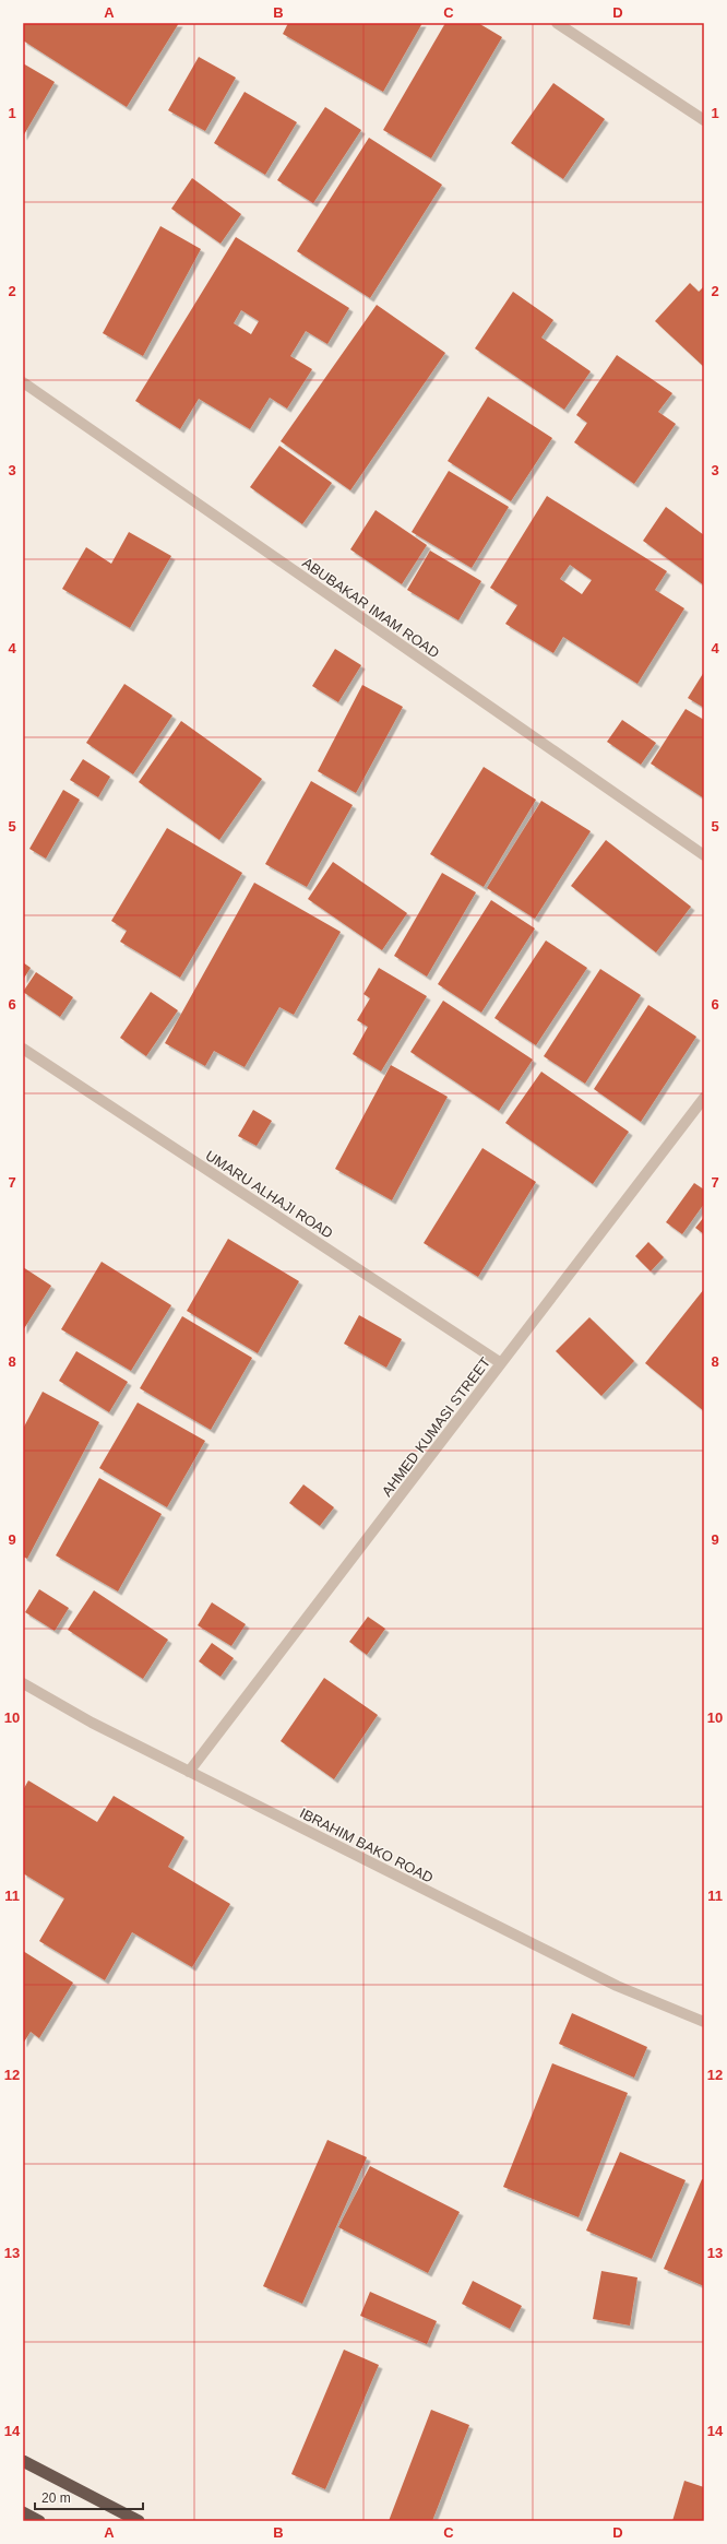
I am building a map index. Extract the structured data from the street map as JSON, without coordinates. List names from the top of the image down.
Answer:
{
  "streets": {
    "street": [
      "ABUBAKAR IMAM ROAD",
      "UMARU ALHAJI ROAD",
      "AHMED KUMASI STREET",
      "IBRAHIM BAKO ROAD"
    ]
  },
  "crossings": [
    ["UMARU ALHAJI ROAD", "AHMED KUMASI STREET"],
    ["AHMED KUMASI STREET", "IBRAHIM BAKO ROAD"]
  ],
  "scale_bar": "20 m",
  "grid": {
    "columns": [
      "A",
      "B",
      "C",
      "D"
    ],
    "rows": [
      "1",
      "2",
      "3",
      "4",
      "5",
      "6",
      "7",
      "8",
      "9",
      "10",
      "11",
      "12",
      "13",
      "14"
    ]
  }
}
